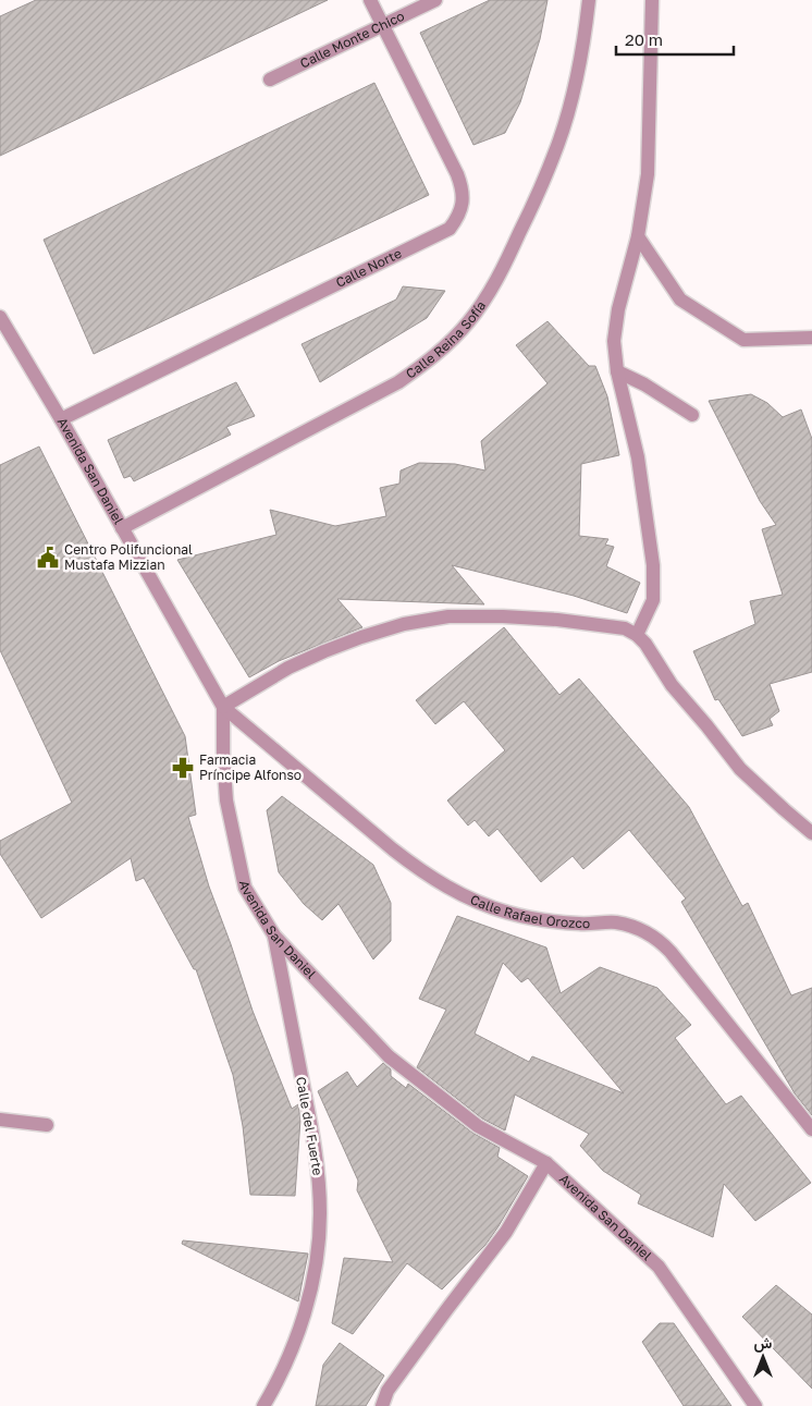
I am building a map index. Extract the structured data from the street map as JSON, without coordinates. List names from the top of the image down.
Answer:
{
  "streets": {
    "street": [
      "Calle Monte Chico",
      "Calle Norte",
      "Calle Reina Sofía",
      "Avenida San Daniel",
      "Calle Rafael Orozco",
      "Calle del Fuerte"
    ]
  },
  "crossings": [
    ["Calle Monte Chico", "Calle Norte"],
    ["Calle Norte", "Avenida San Daniel"],
    ["Calle Reina Sofía", "Avenida San Daniel"],
    ["Avenida San Daniel", "Calle Rafael Orozco"],
    ["Avenida San Daniel", "Calle del Fuerte"]
  ],
  "places": {
    "public building": ["Centro Polifuncional Mustafa Mizzian"],
    "pharmacy": ["Farmacia Príncipe Alfonso"]
  },
  "scale_bar": "20 m",
  "north": "top"
}
